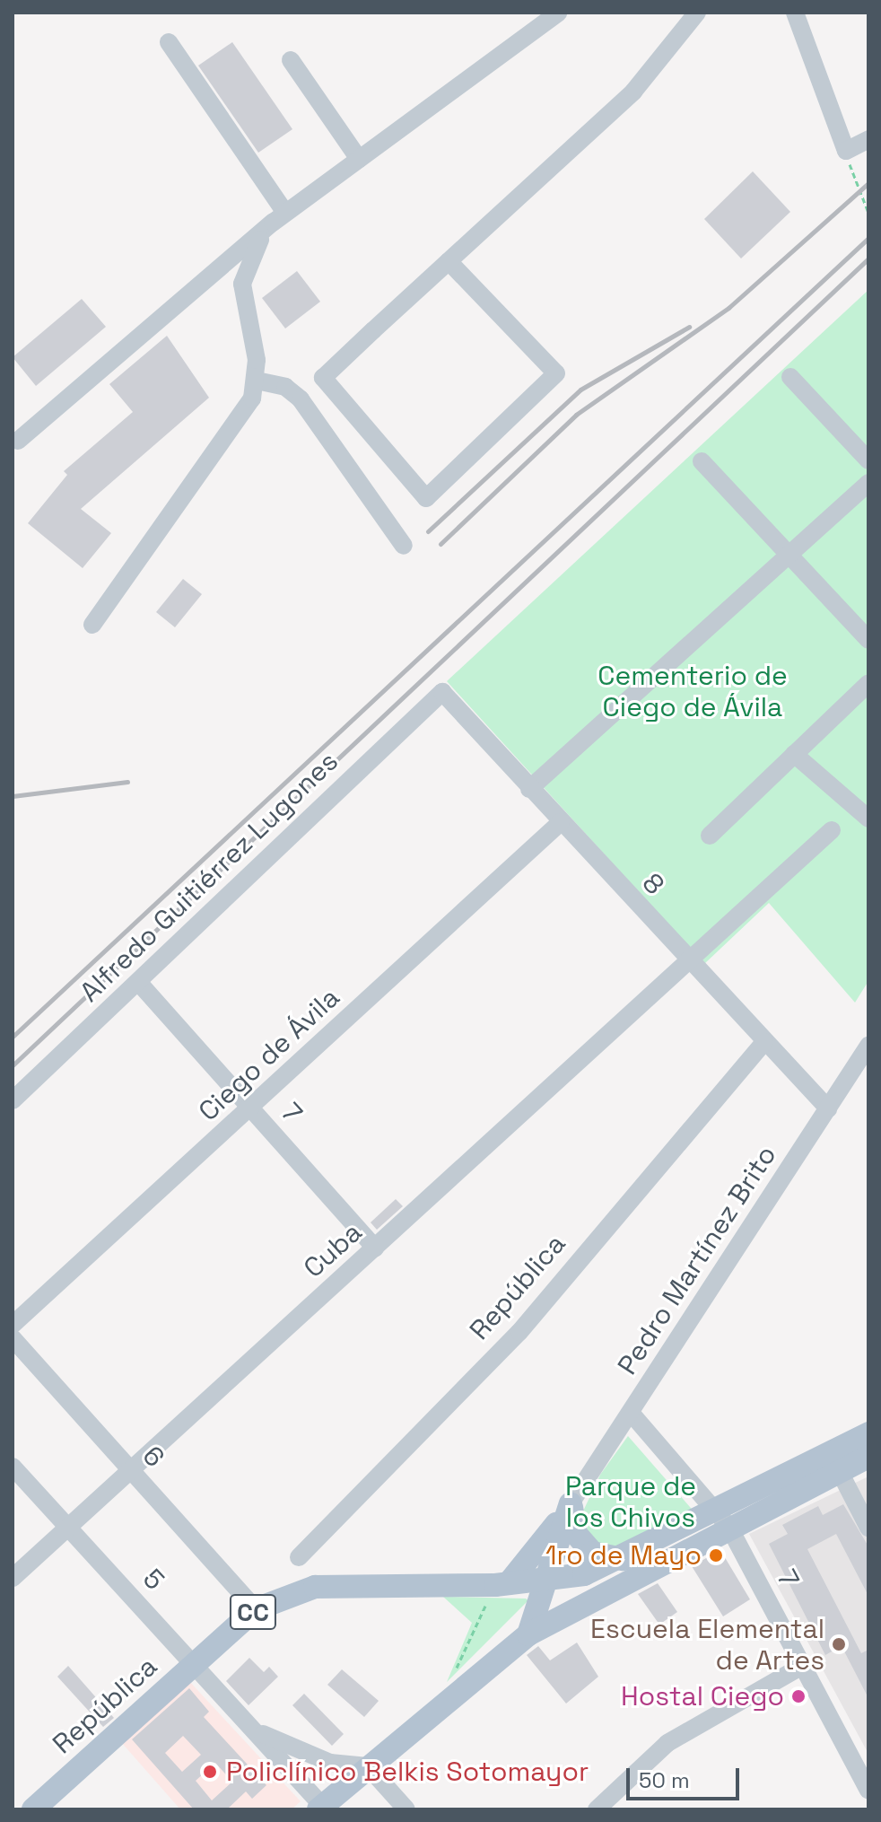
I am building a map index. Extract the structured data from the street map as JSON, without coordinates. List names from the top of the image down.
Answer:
{
  "streets": {
    "main road": ["República", "CC"],
    "street": [
      "Alfredo Guitiérrez Lugones",
      "8",
      "Ciego de Ávila",
      "7",
      "Cuba",
      "Pedro Martínez Brito",
      "6",
      "5"
    ]
  },
  "crossings": [
    ["Alfredo Guitiérrez Lugones", "8"],
    ["Alfredo Guitiérrez Lugones", "7"],
    ["8", "Ciego de Ávila"],
    ["8", "Cuba"],
    ["8", "Pedro Martínez Brito"],
    ["8", "República"],
    ["Ciego de Ávila", "7"],
    ["7", "Cuba"],
    ["7", "Pedro Martínez Brito"],
    ["7", "CC"],
    ["Cuba", "6"],
    ["Cuba", "5"],
    ["República", "6"],
    ["República", "5"],
    ["República", "CC"],
    ["5", "CC"]
  ],
  "parks": ["Cementerio de Ciego de Ávila", "Parque de los Chivos"],
  "places": [
    "1ro de Mayo",
    "Escuela Elemental de Artes",
    "Hostal Ciego",
    "Policlínico Belkis Sotomayor"
  ],
  "scale_bar": "50 m"
}
